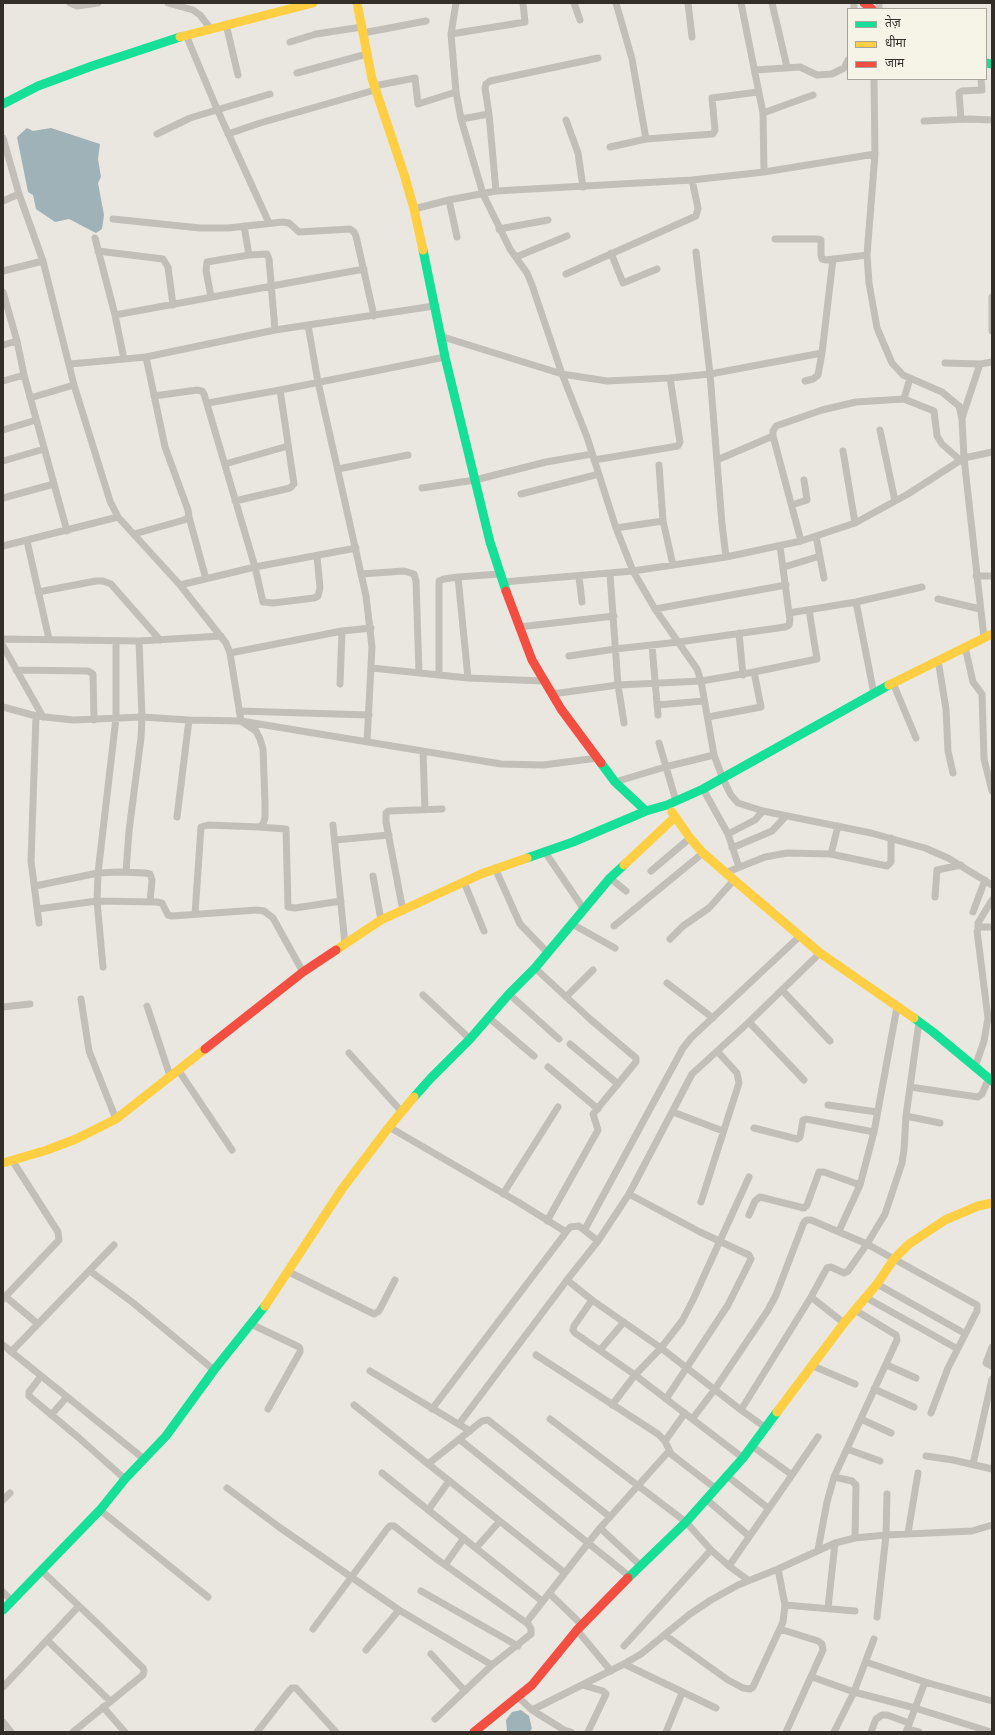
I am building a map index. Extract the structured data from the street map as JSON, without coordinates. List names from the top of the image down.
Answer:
{
  "legend": ["तेज़", "धीमा", "जाम"]
}
